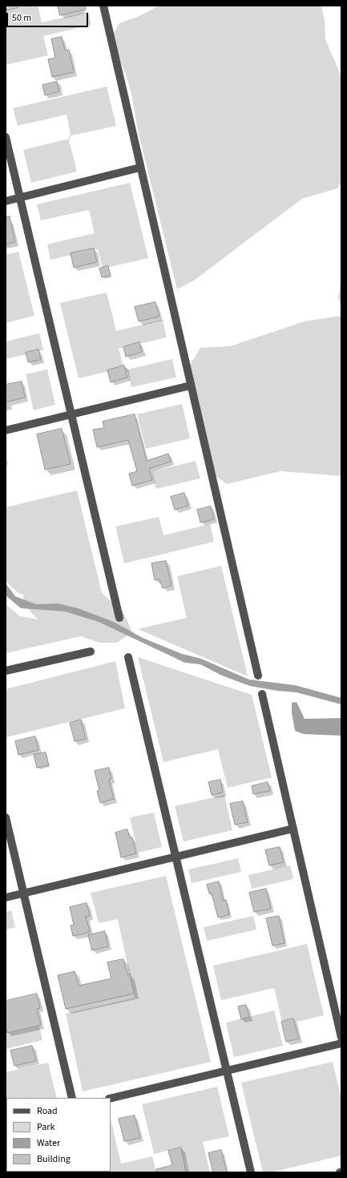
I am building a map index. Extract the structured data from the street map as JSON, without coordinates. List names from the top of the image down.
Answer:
{
  "legend": [
    "Road",
    "Park",
    "Water",
    "Building"
  ],
  "scale_bar": "50 m"
}
